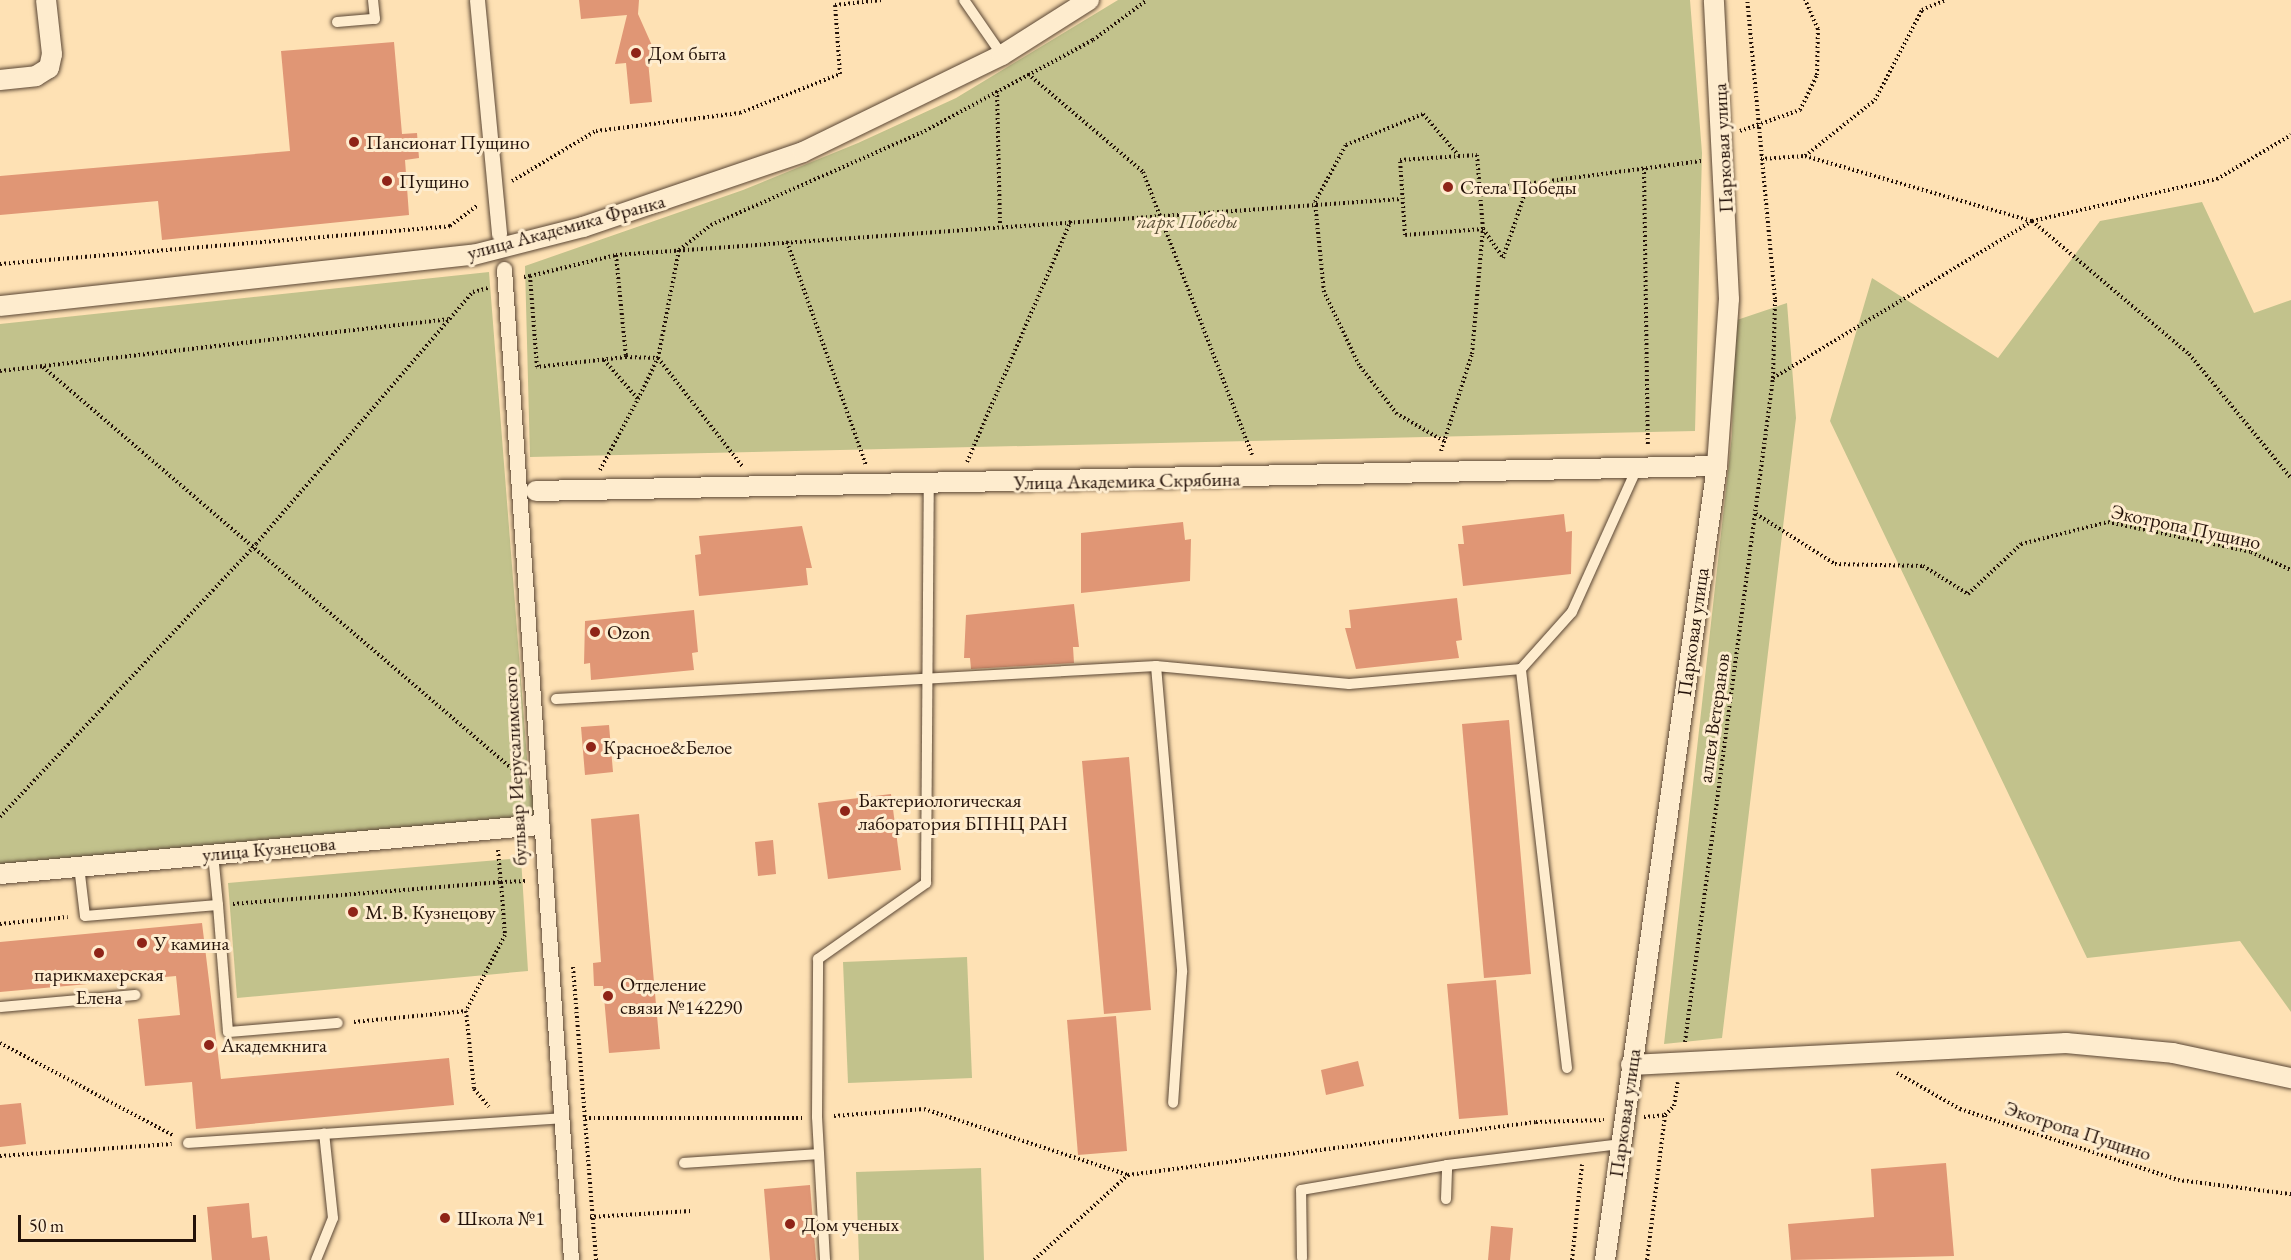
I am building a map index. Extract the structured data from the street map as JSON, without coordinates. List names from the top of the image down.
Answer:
{
  "streets": {
    "street": [
      "Парковая улица",
      "улица Академика Франка",
      "Улица Академика Скрябина",
      "бульвар Иерусалимского",
      "улица Кузнецова"
    ],
    "path": ["Экотропа Пущино", "аллея Ветеранов"]
  },
  "crossings": [
    ["Парковая улица", "Улица Академика Скрябина"],
    ["Экотропа Пущино", "аллея Ветеранов"],
    ["бульвар Иерусалимского", "улица Кузнецова"]
  ],
  "parks": ["парк Победы"],
  "places": [
    "Дом быта",
    "Пансионат Пущино",
    "Пущино",
    "Стела Победы",
    "Ozon",
    "Красное&Белое",
    "Бактериологическая лаборатория БПНЦ РАН",
    "М. В. Кузнецову",
    "У камина",
    "парикмахерская Елена",
    "Отделение связи №142290",
    "Академкнига",
    "Школа №1",
    "Дом ученых"
  ],
  "scale_bar": "50 m"
}
